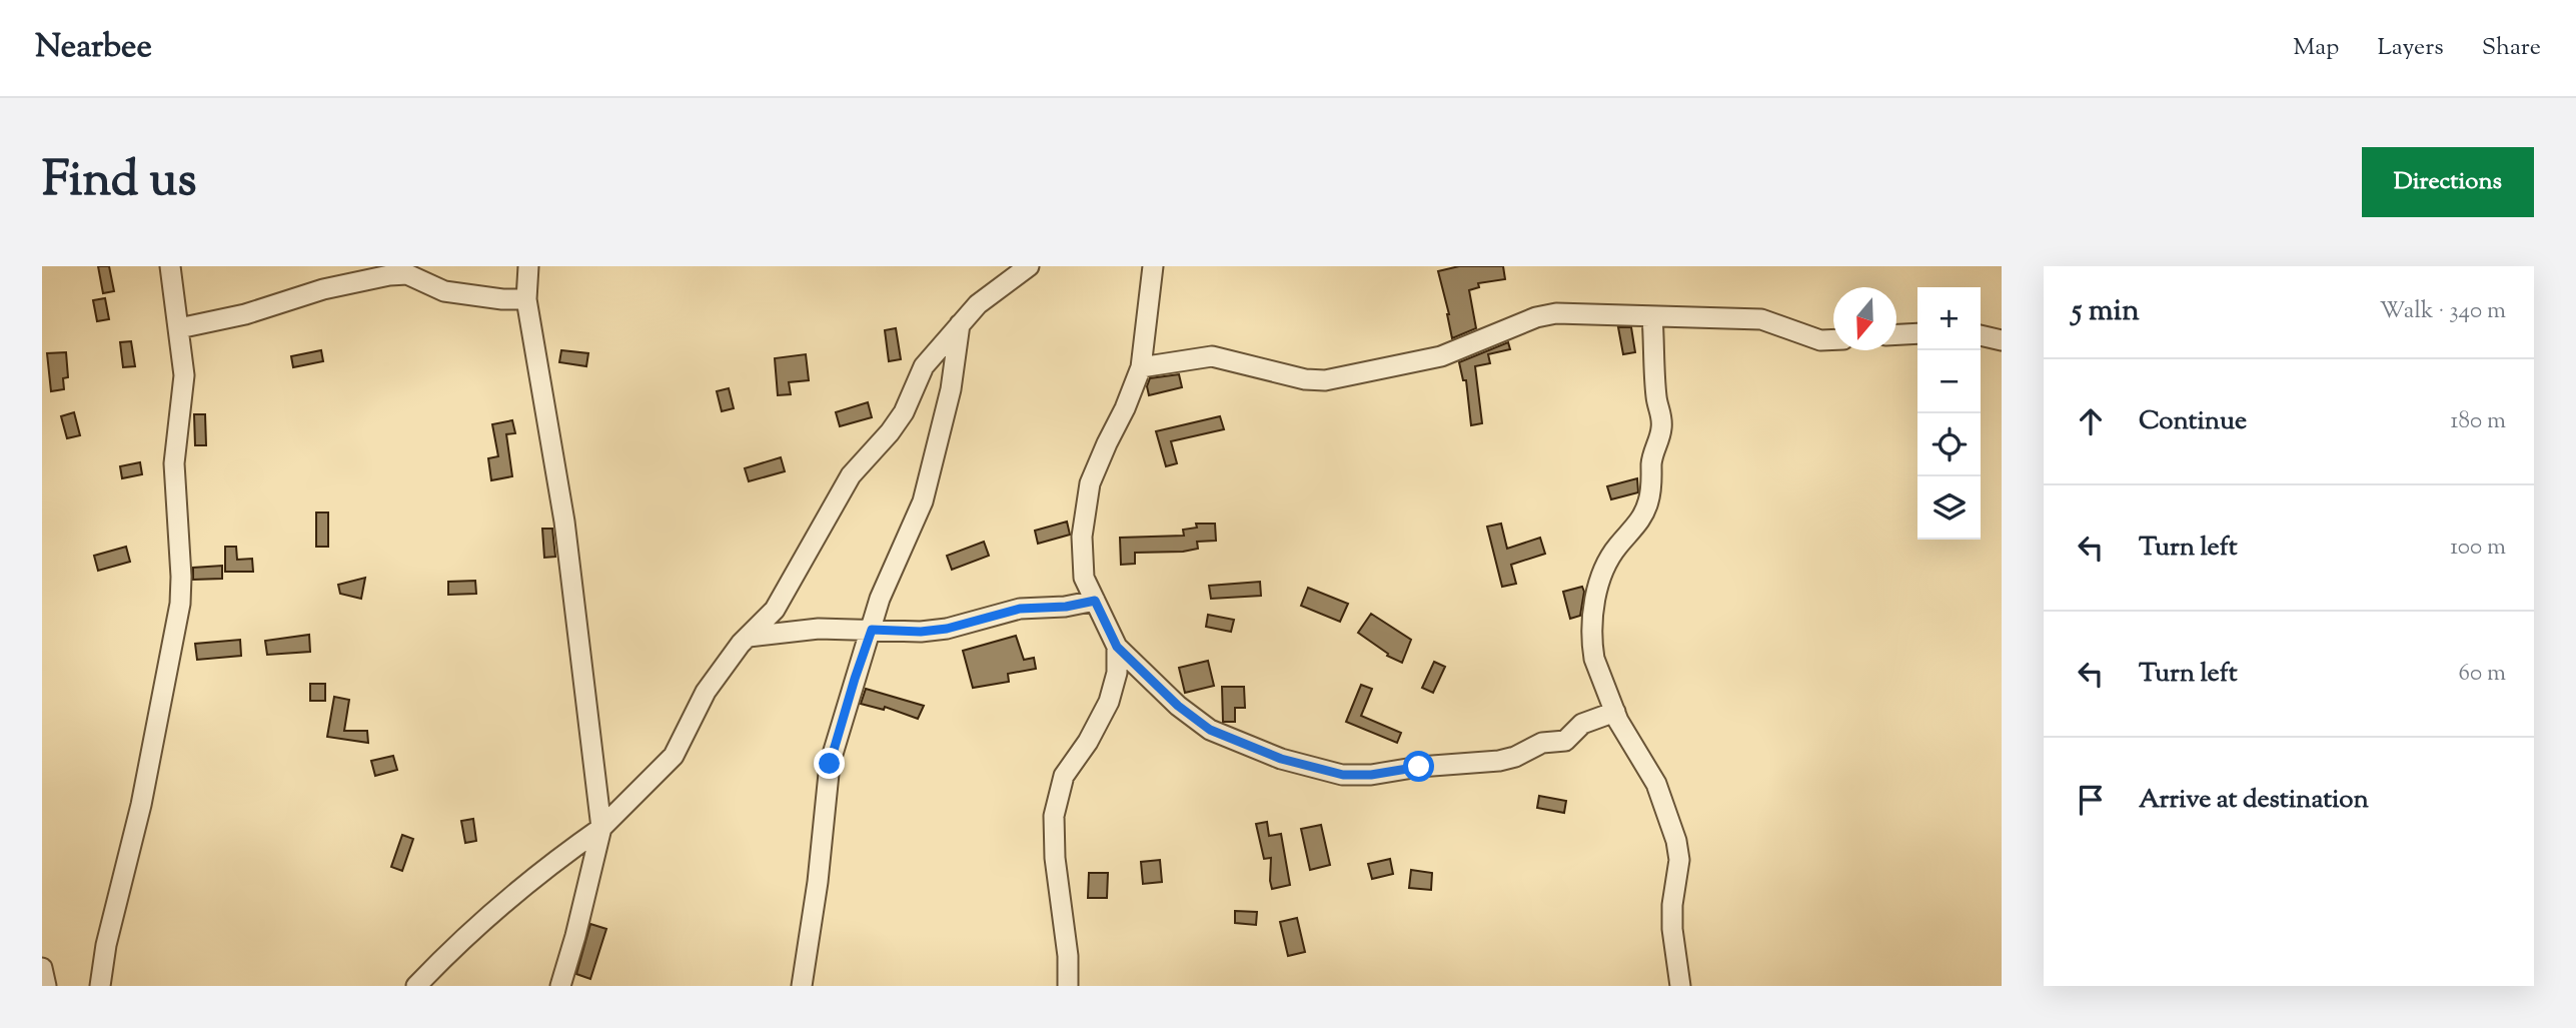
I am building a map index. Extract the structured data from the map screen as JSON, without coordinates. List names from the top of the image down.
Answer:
{
  "north": "bottom",
  "page": {
    "header": "Nearbee",
    "nav": ["Map", "Layers", "Share"],
    "title": "Find us",
    "buttons": "Directions",
    "heading": ["5 min", "Walk · 340 m"],
    "map_buttons": ["+", "−"],
    "list": [
      ["Continue", "180 m"],
      ["Turn left", "100 m"],
      ["Turn left", "60 m"],
      "Arrive at destination"
    ]
  }
}
